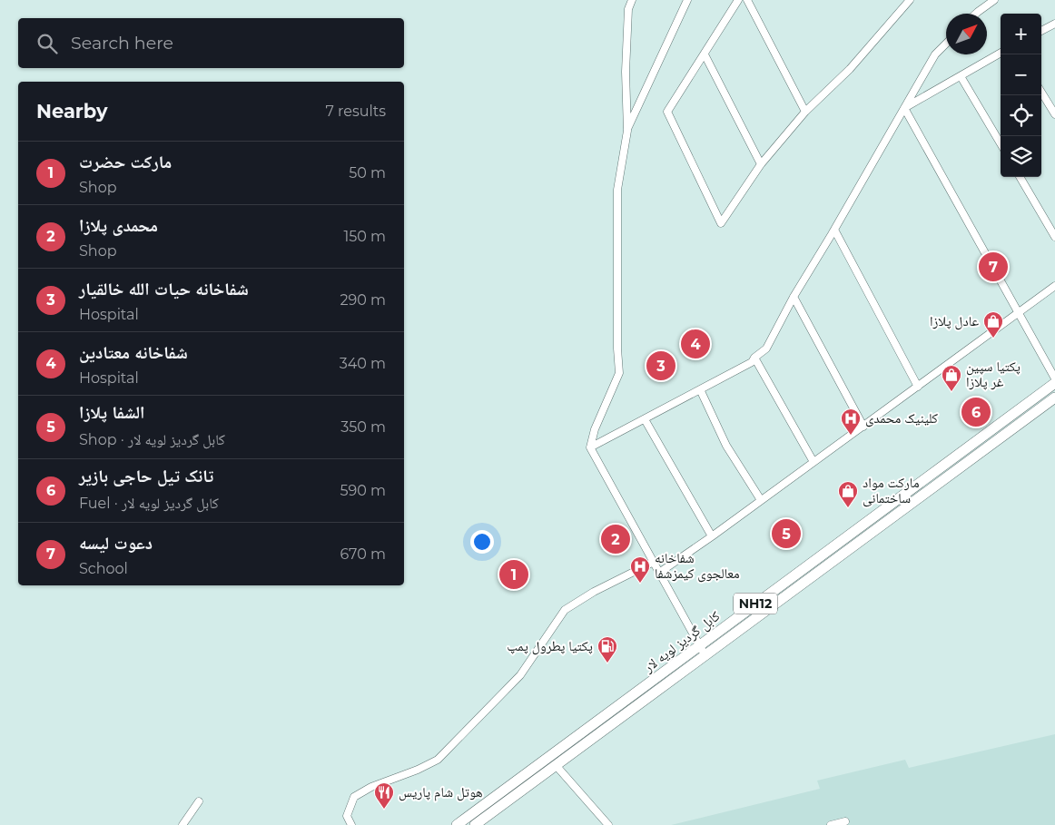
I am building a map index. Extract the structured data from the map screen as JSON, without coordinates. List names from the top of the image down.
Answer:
{
  "streets": {
    "highway": ["NH12", "کابل گردیز لویه لار"]
  },
  "places": {
    "shop": ["عادل پلازا", "پکتیا سپین غر پلازا", "مارکت مواد ساختمانی"],
    "hospital": ["کلینیک محمدی", "شفاخانه معالجوی کیمزشفا"],
    "fuel station": ["پکتیا پطرول پمپ"],
    "restaurant": ["هوتل شام پاریس"]
  },
  "north": "top right",
  "page": {
    "map_buttons": ["+", "−"],
    "search": "Search here",
    "heading": ["Nearby", "7 results"],
    "list": [
      {
        "mark": "1",
        "name": "مارکت حضرت",
        "note": "Shop",
        "value": "50 m"
      },
      {
        "mark": "2",
        "name": "محمدی پلازا",
        "note": "Shop",
        "value": "150 m"
      },
      {
        "mark": "3",
        "name": "شفاخانه حیات الله خالقیار",
        "note": "Hospital",
        "value": "290 m"
      },
      {
        "mark": "4",
        "name": "شفاخانه معتادین",
        "note": "Hospital",
        "value": "340 m"
      },
      {
        "mark": "5",
        "name": "الشفا پلازا",
        "note": "Shop · کابل گردیز لویه لار",
        "value": "350 m"
      },
      {
        "mark": "6",
        "name": "تانک تیل حاجی بازیر",
        "note": "Fuel · کابل گردیز لویه لار",
        "value": "590 m"
      },
      {
        "mark": "7",
        "name": "دعوت لیسه",
        "note": "School",
        "value": "670 m"
      }
    ],
    "pins": [
      "7",
      "4",
      "3",
      "6",
      "5",
      "2",
      "1"
    ]
  }
}
